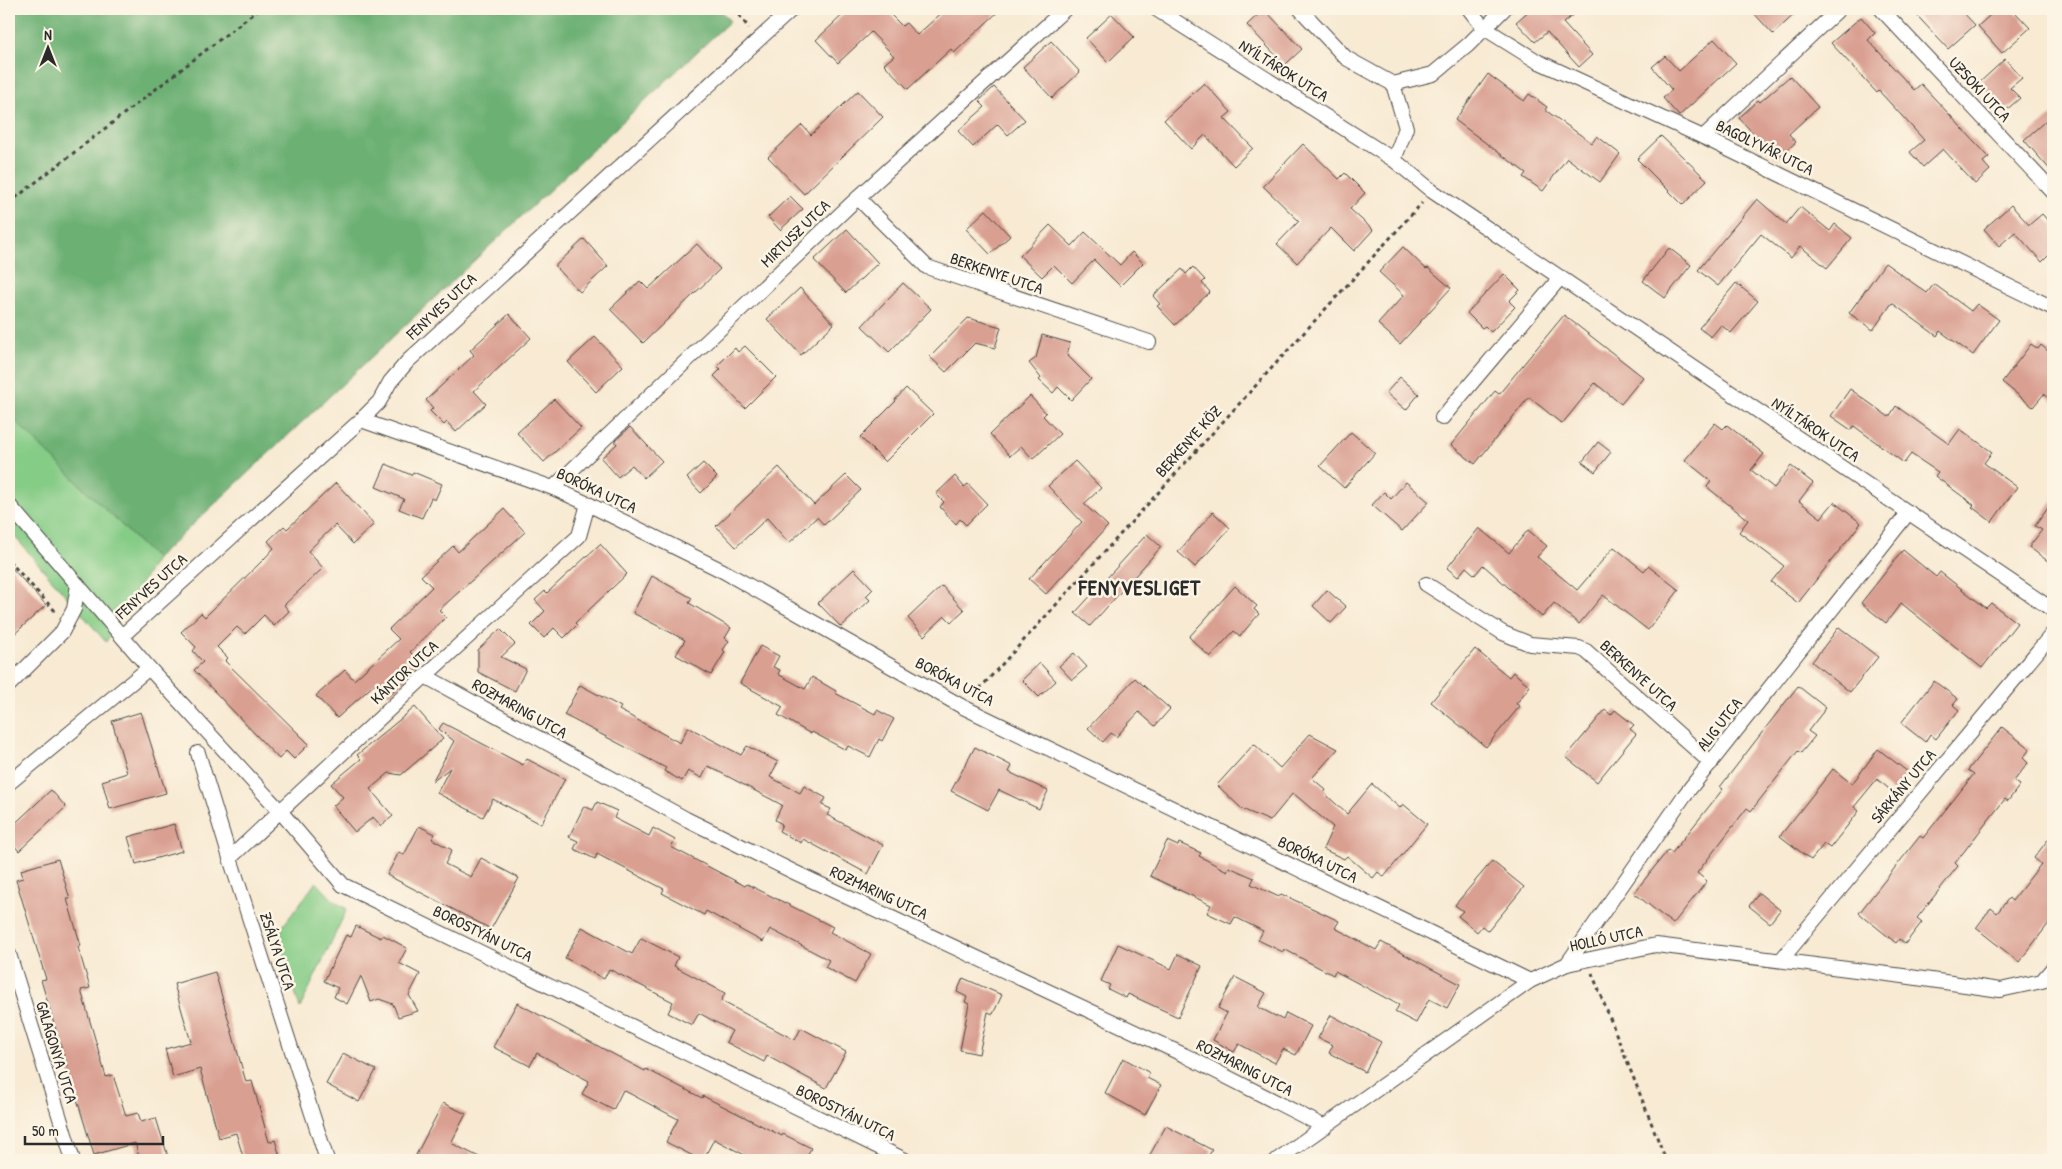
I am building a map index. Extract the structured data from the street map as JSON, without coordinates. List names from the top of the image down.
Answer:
{
  "streets": {
    "street": [
      "NYÍLTÁROK UTCA",
      "UZSOKI UTCA",
      "BAGOLYVÁR UTCA",
      "MIRTUSZ UTCA",
      "BERKENYE UTCA",
      "FENYVES UTCA",
      "BORÓKA UTCA",
      "KÁNTOR UTCA",
      "ROZMARING UTCA",
      "ALIG UTCA",
      "SÁRKÁNY UTCA",
      "BOROSTYÁN UTCA",
      "HOLLÓ UTCA",
      "ZSÁLYA UTCA",
      "GALAGONYA UTCA"
    ],
    "path": ["BERKENYE KÖZ"]
  },
  "crossings": [
    ["NYÍLTÁROK UTCA", "BERKENYE KÖZ"],
    ["NYÍLTÁROK UTCA", "ALIG UTCA"],
    ["MIRTUSZ UTCA", "BERKENYE UTCA"],
    ["MIRTUSZ UTCA", "BORÓKA UTCA"],
    ["BERKENYE UTCA", "ALIG UTCA"],
    ["FENYVES UTCA", "BORÓKA UTCA"],
    ["FENYVES UTCA", "BOROSTYÁN UTCA"],
    ["BERKENYE KÖZ", "BORÓKA UTCA"],
    ["BORÓKA UTCA", "KÁNTOR UTCA"],
    ["BORÓKA UTCA", "HOLLÓ UTCA"],
    ["KÁNTOR UTCA", "ROZMARING UTCA"],
    ["KÁNTOR UTCA", "BOROSTYÁN UTCA"],
    ["KÁNTOR UTCA", "ZSÁLYA UTCA"],
    ["ROZMARING UTCA", "HOLLÓ UTCA"],
    ["ALIG UTCA", "HOLLÓ UTCA"],
    ["SÁRKÁNY UTCA", "HOLLÓ UTCA"]
  ],
  "districts": ["FENYVESLIGET"],
  "scale_bar": "50 m",
  "north": "top"
}
